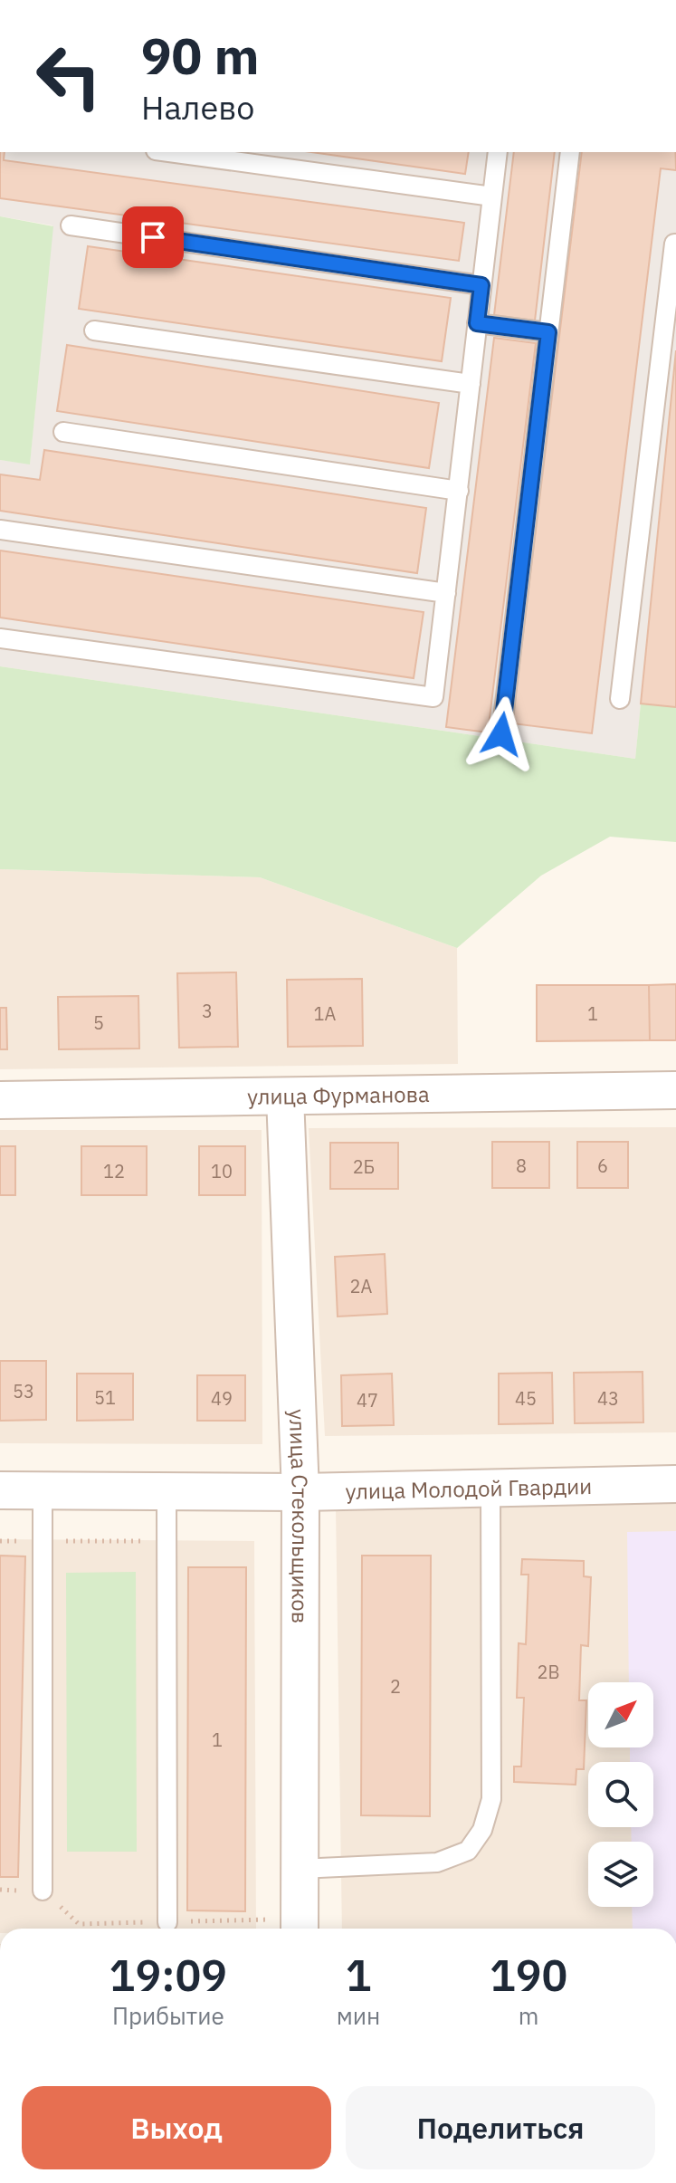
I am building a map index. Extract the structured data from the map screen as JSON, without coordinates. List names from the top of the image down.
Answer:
{
  "streets": {
    "street": ["улица Фурманова", "улица Молодой Гвардии", "улица Стекольщиков"]
  },
  "crossings": [
    ["улица Фурманова", "улица Стекольщиков"],
    ["улица Молодой Гвардии", "улица Стекольщиков"]
  ],
  "house_numbers": [
    "3",
    "1А",
    "1",
    "5",
    "8",
    "6",
    "2Б",
    "12",
    "10",
    "2А",
    "53",
    "51",
    "49",
    "45",
    "43",
    "47",
    "2В",
    "2",
    "1"
  ],
  "north": "top right",
  "page": {
    "turn": ["90 m", "Налево"],
    "eta": [
      "19:09",
      "Прибытие",
      "1",
      "мин",
      "190",
      "m"
    ],
    "buttons": ["Выход", "Поделиться"]
  }
}
